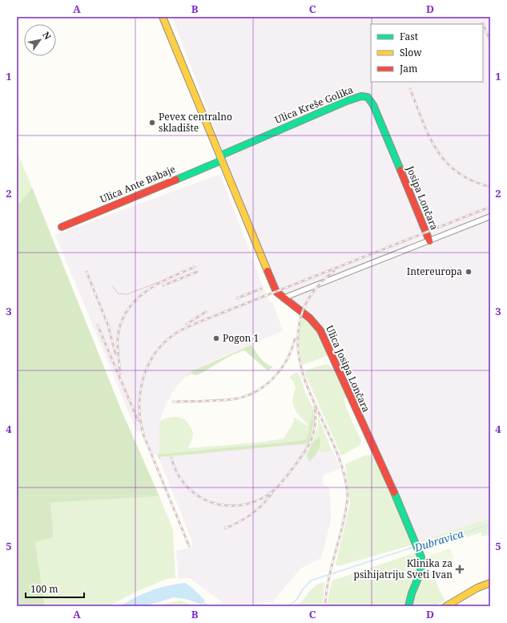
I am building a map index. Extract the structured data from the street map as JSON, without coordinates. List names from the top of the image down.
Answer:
{
  "streets": {
    "street": [
      "Ulica Kreše Golika",
      "Ulica Ante Babaje",
      "Josipa Lončara",
      "Ulica Josipa Lončara"
    ]
  },
  "crossings": [
    ["Ulica Kreše Golika", "Ulica Ante Babaje"],
    ["Ulica Kreše Golika", "Josipa Lončara"]
  ],
  "water": ["Dubravica"],
  "places": {
    "other": ["Pevex centralno skladište", "Intereuropa", "Pogon 1"],
    "health": ["Klinika za psihijatriju Sveti Ivan"]
  },
  "legend": ["Fast", "Slow", "Jam"],
  "scale_bar": "100 m",
  "north": "top right",
  "grid": {
    "columns": [
      "A",
      "B",
      "C",
      "D"
    ],
    "rows": [
      "1",
      "2",
      "3",
      "4",
      "5"
    ]
  }
}
